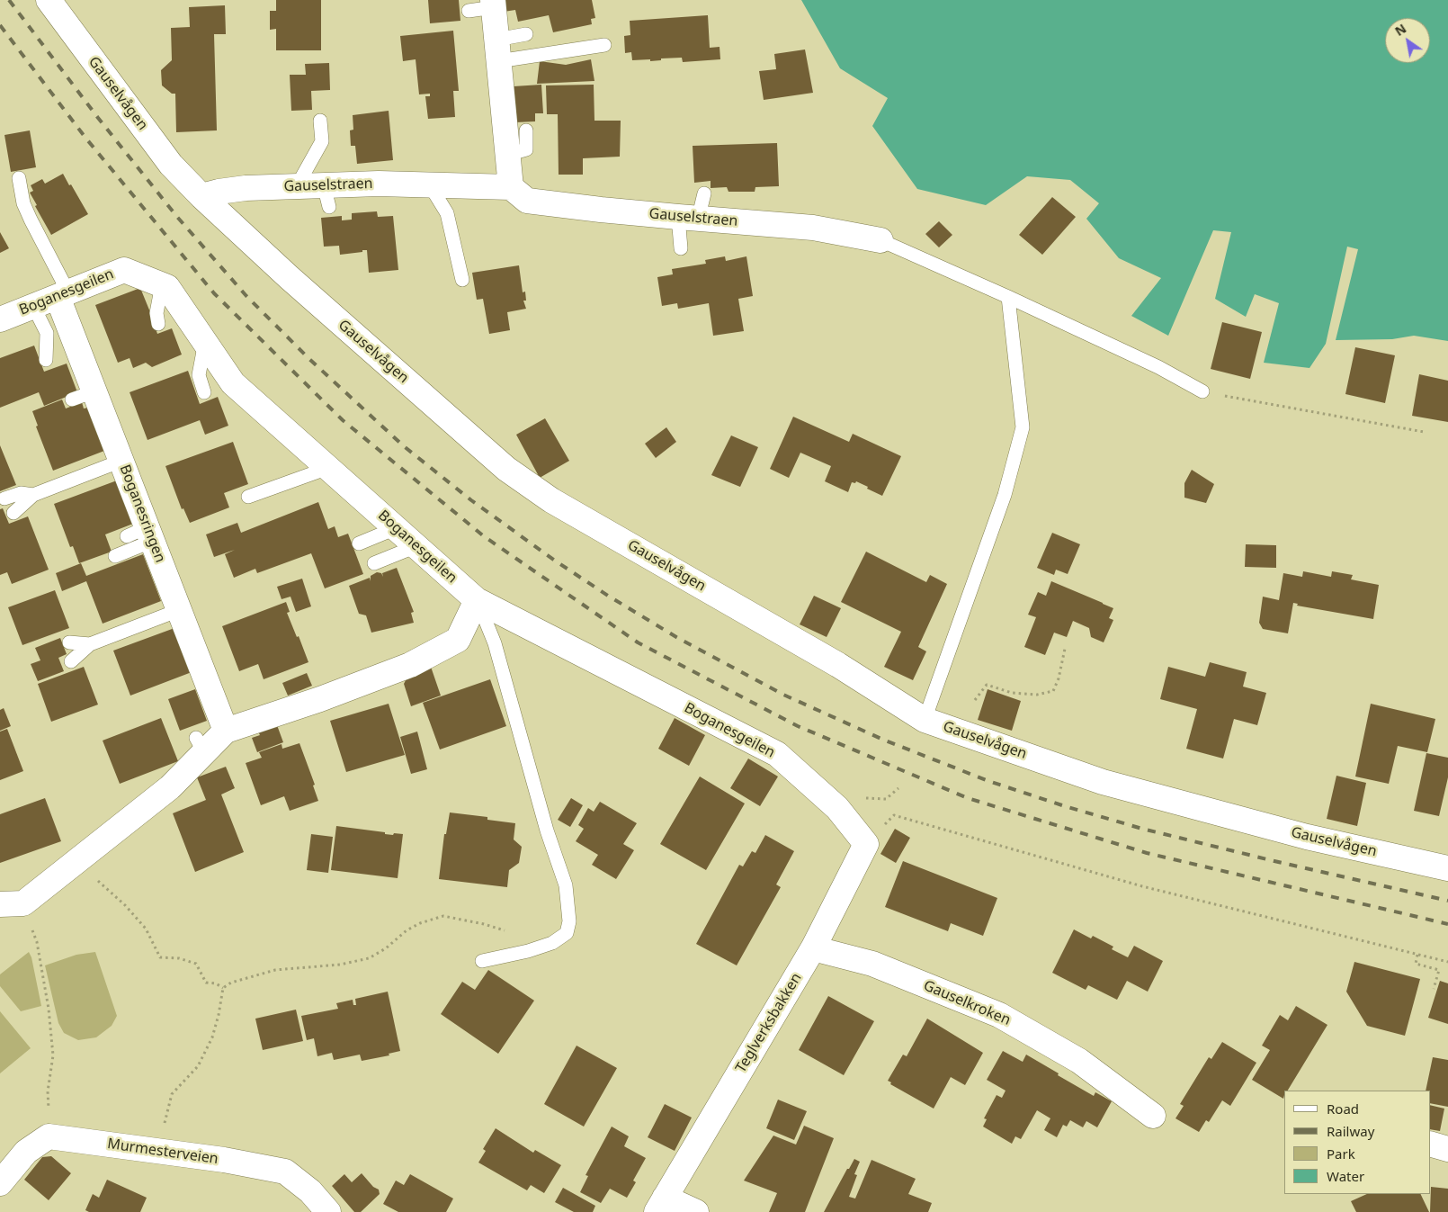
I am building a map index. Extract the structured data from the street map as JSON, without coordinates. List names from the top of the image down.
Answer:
{
  "streets": {
    "street": [
      "Gauselvågen",
      "Gauselstraen",
      "Boganesgeilen",
      "Boganesringen",
      "Gauselkroken",
      "Teglverksbakken",
      "Murmesterveien"
    ]
  },
  "crossings": [
    ["Gauselvågen", "Gauselstraen"],
    ["Boganesgeilen", "Boganesringen"],
    ["Boganesgeilen", "Teglverksbakken"],
    ["Gauselkroken", "Teglverksbakken"]
  ],
  "legend": [
    "Road",
    "Railway",
    "Park",
    "Water"
  ],
  "north": "top left"
}
